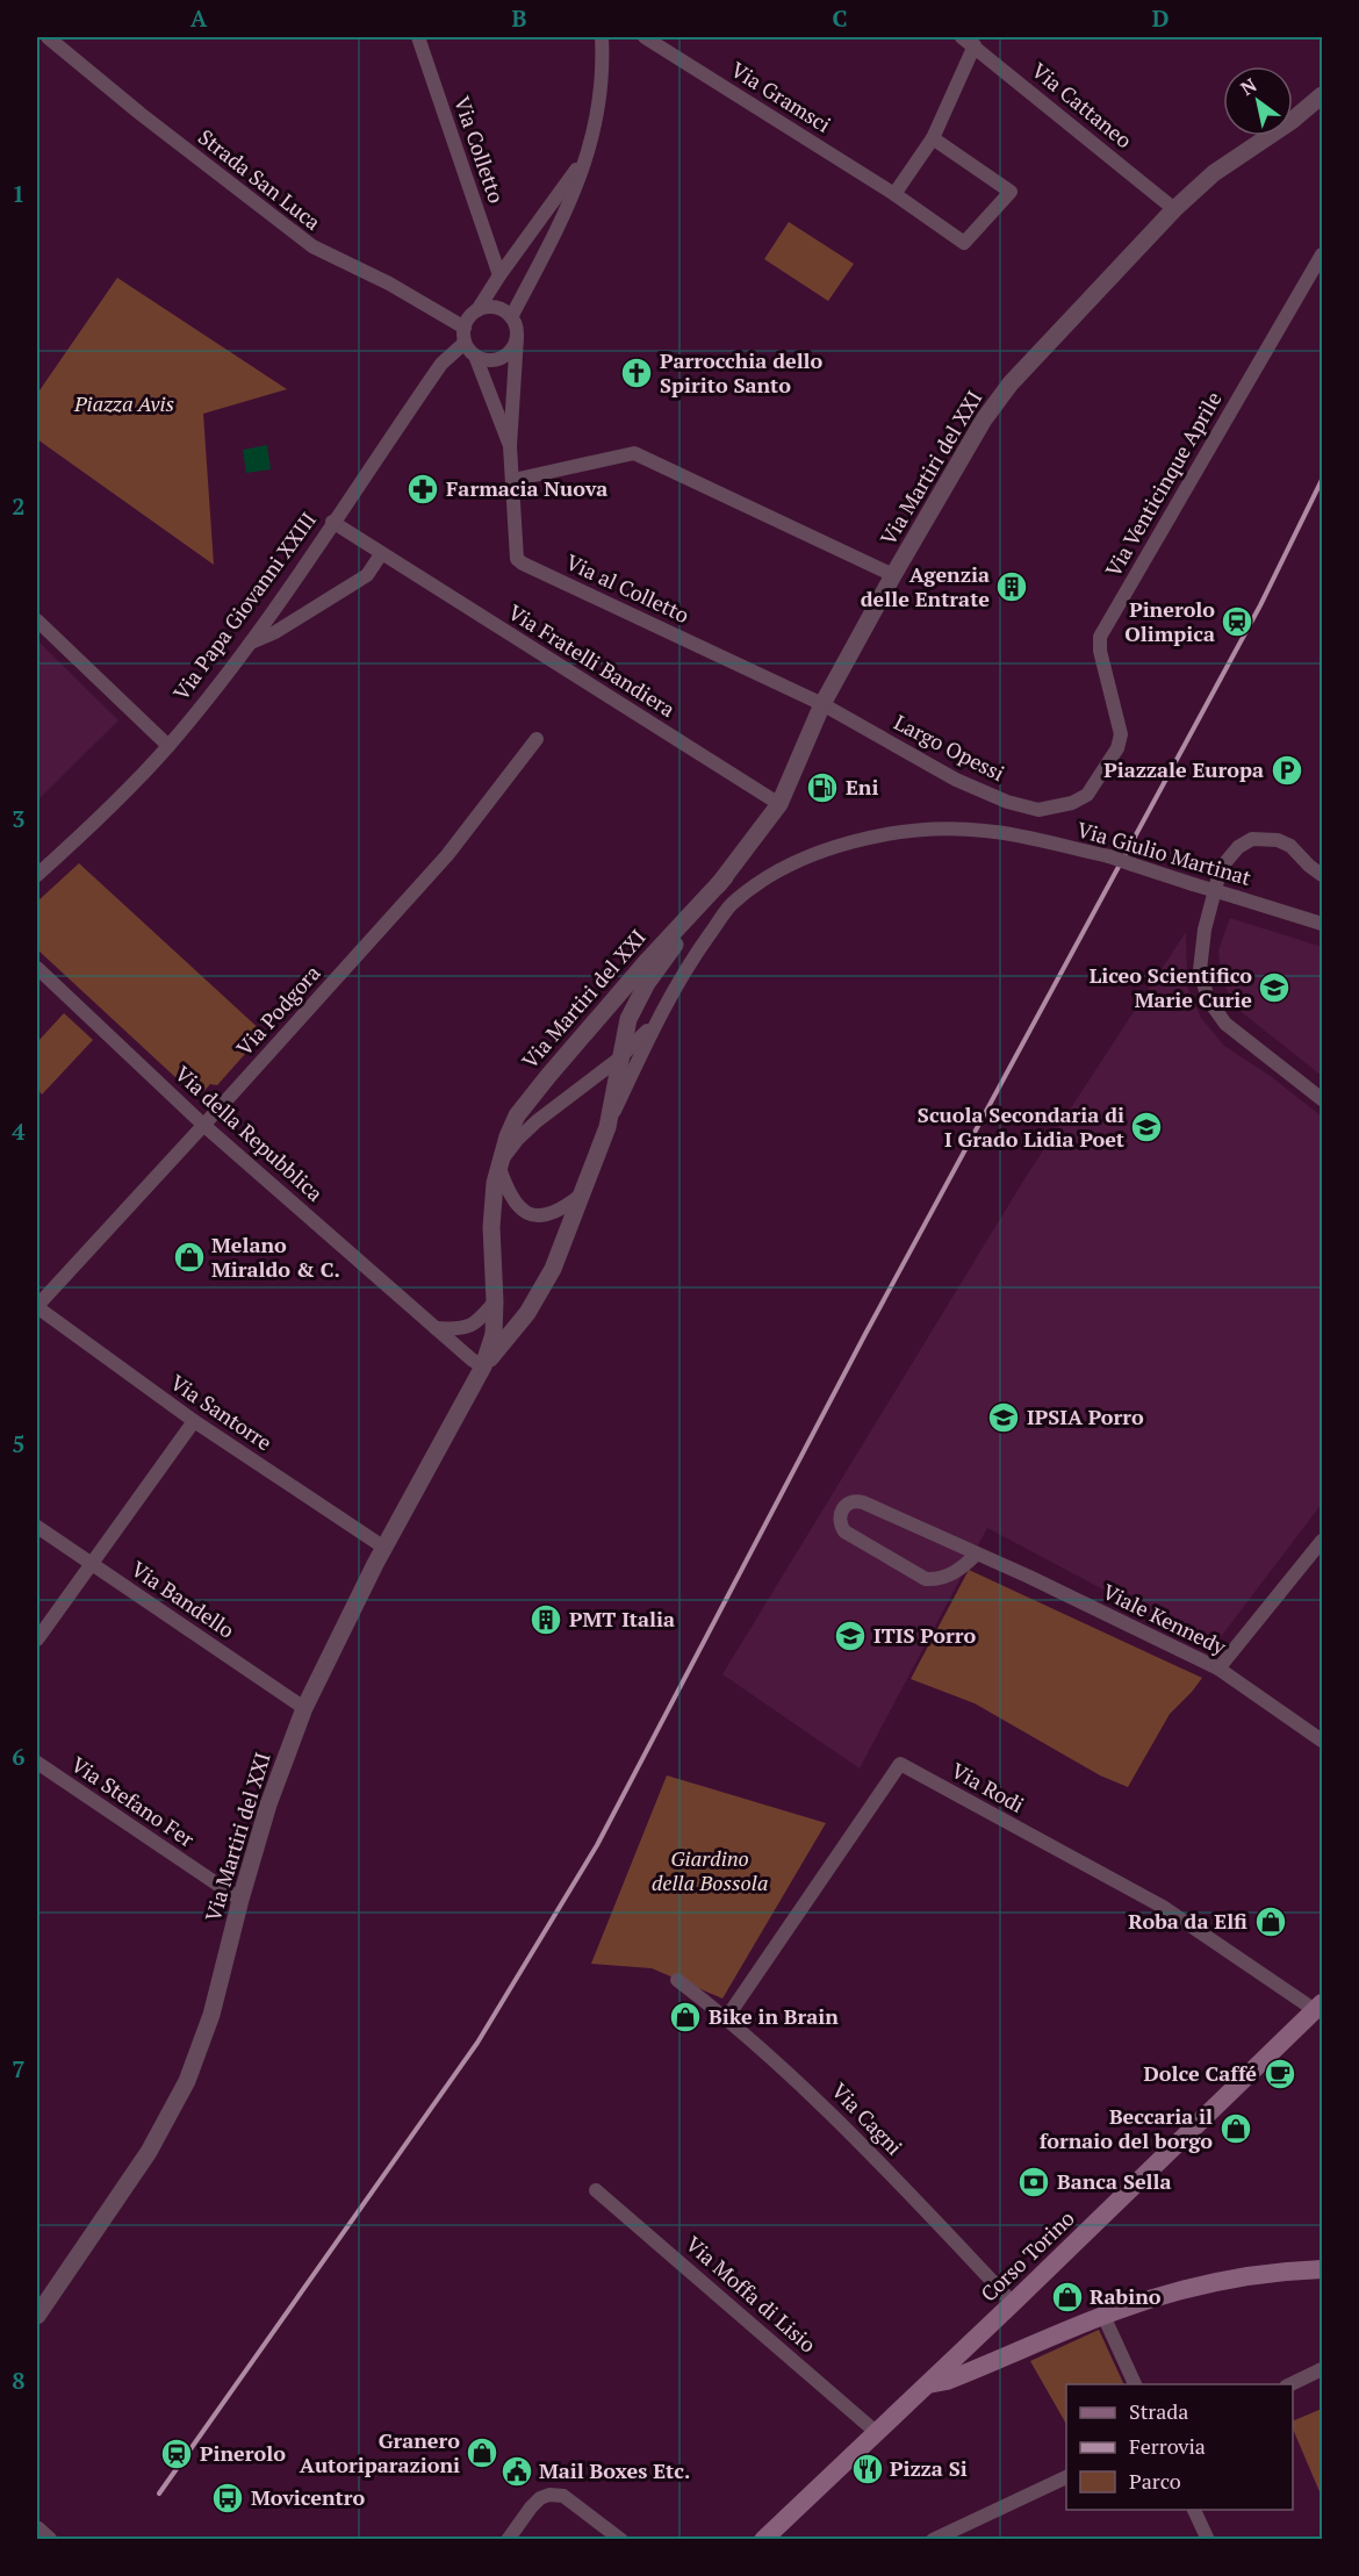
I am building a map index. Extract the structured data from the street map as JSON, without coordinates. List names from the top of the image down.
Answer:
{
  "streets": {
    "main road": ["Corso Torino"],
    "street": [
      "Via Gramsci",
      "Via Cattaneo",
      "Via Colletto",
      "Strada San Luca",
      "Via Martiri del XXI",
      "Via Venticinque Aprile",
      "Via al Colletto",
      "Via Papa Giovanni XXIII",
      "Via Fratelli Bandiera",
      "Largo Opessi",
      "Via Giulio Martinat",
      "Via Podgora",
      "Via della Repubblica",
      "Via Santorre",
      "Via Bandello",
      "Viale Kennedy",
      "Via Rodi",
      "Via Stefano Fer",
      "Via Cagni",
      "Via Moffa di Lisio"
    ]
  },
  "crossings": [
    ["Via Cattaneo", "Via Martiri del XXI"],
    ["Strada San Luca", "Via al Colletto"],
    ["Strada San Luca", "Via Papa Giovanni XXIII"],
    ["Via Martiri del XXI", "Via al Colletto"],
    ["Via Martiri del XXI", "Via Fratelli Bandiera"],
    ["Via Martiri del XXI", "Largo Opessi"],
    ["Via Martiri del XXI", "Via Giulio Martinat"],
    ["Via Martiri del XXI", "Via della Repubblica"],
    ["Via Martiri del XXI", "Via Santorre"],
    ["Via Martiri del XXI", "Via Bandello"],
    ["Via Martiri del XXI", "Via Stefano Fer"],
    ["Via Venticinque Aprile", "Largo Opessi"],
    ["Via al Colletto", "Via Papa Giovanni XXIII"],
    ["Via al Colletto", "Largo Opessi"],
    ["Via Papa Giovanni XXIII", "Via Fratelli Bandiera"],
    ["Via Podgora", "Via della Repubblica"],
    ["Via Podgora", "Via Santorre"],
    ["Via Rodi", "Via Cagni"],
    ["Via Rodi", "Corso Torino"],
    ["Via Cagni", "Corso Torino"],
    ["Corso Torino", "Via Moffa di Lisio"]
  ],
  "parks": ["Piazza Avis", "Giardino della Bossola"],
  "places": {
    "church": ["Parrocchia dello Spirito Santo"],
    "pharmacy": ["Farmacia Nuova"],
    "building": ["Agenzia delle Entrate", "PMT Italia"],
    "station": ["Pinerolo Olimpica", "Pinerolo"],
    "parking": ["Piazzale Europa"],
    "fuel station": ["Eni"],
    "school or university": [
      "Liceo Scientifico Marie Curie",
      "Scuola Secondaria di I Grado Lidia Poet",
      "IPSIA Porro",
      "ITIS Porro"
    ],
    "shop": [
      "Melano Miraldo & C.",
      "Roba da Elfi",
      "Bike in Brain",
      "Beccaria il fornaio del borgo",
      "Rabino",
      "Granero Autoriparazioni"
    ],
    "cafe": ["Dolce Caffé"],
    "bank": ["Banca Sella"],
    "restaurant": ["Pizza Si"],
    "public building": ["Mail Boxes Etc."],
    "bus stop": ["Movicentro"]
  },
  "legend": ["Strada", "Ferrovia", "Parco"],
  "north": "top left",
  "grid": {
    "columns": [
      "A",
      "B",
      "C",
      "D"
    ],
    "rows": [
      "1",
      "2",
      "3",
      "4",
      "5",
      "6",
      "7",
      "8"
    ]
  }
}
